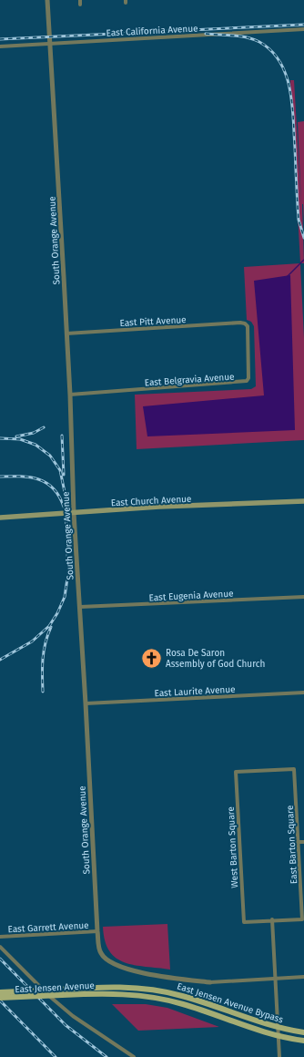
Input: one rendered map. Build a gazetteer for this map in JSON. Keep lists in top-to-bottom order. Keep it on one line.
{"streets":{"main road":["East Church Avenue","East Jensen Avenue","East Jensen Avenue Bypass"],"street":["East California Avenue","South Orange Avenue","East Pitt Avenue","East Belgravia Avenue","East Eugenia Avenue","East Laurite Avenue","East Barton Square","West Barton Square","East Garrett Avenue"]},"crossings":[["East California Avenue","South Orange Avenue"],["South Orange Avenue","East Pitt Avenue"],["South Orange Avenue","East Belgravia Avenue"],["South Orange Avenue","East Church Avenue"],["South Orange Avenue","East Eugenia Avenue"],["South Orange Avenue","East Laurite Avenue"],["South Orange Avenue","East Garrett Avenue"],["East Pitt Avenue","East Belgravia Avenue"],["East Barton Square","West Barton Square"],["East Jensen Avenue","East Jensen Avenue Bypass"]],"places":{"church":["Rosa De Saron Assembly of God Church"]}}
